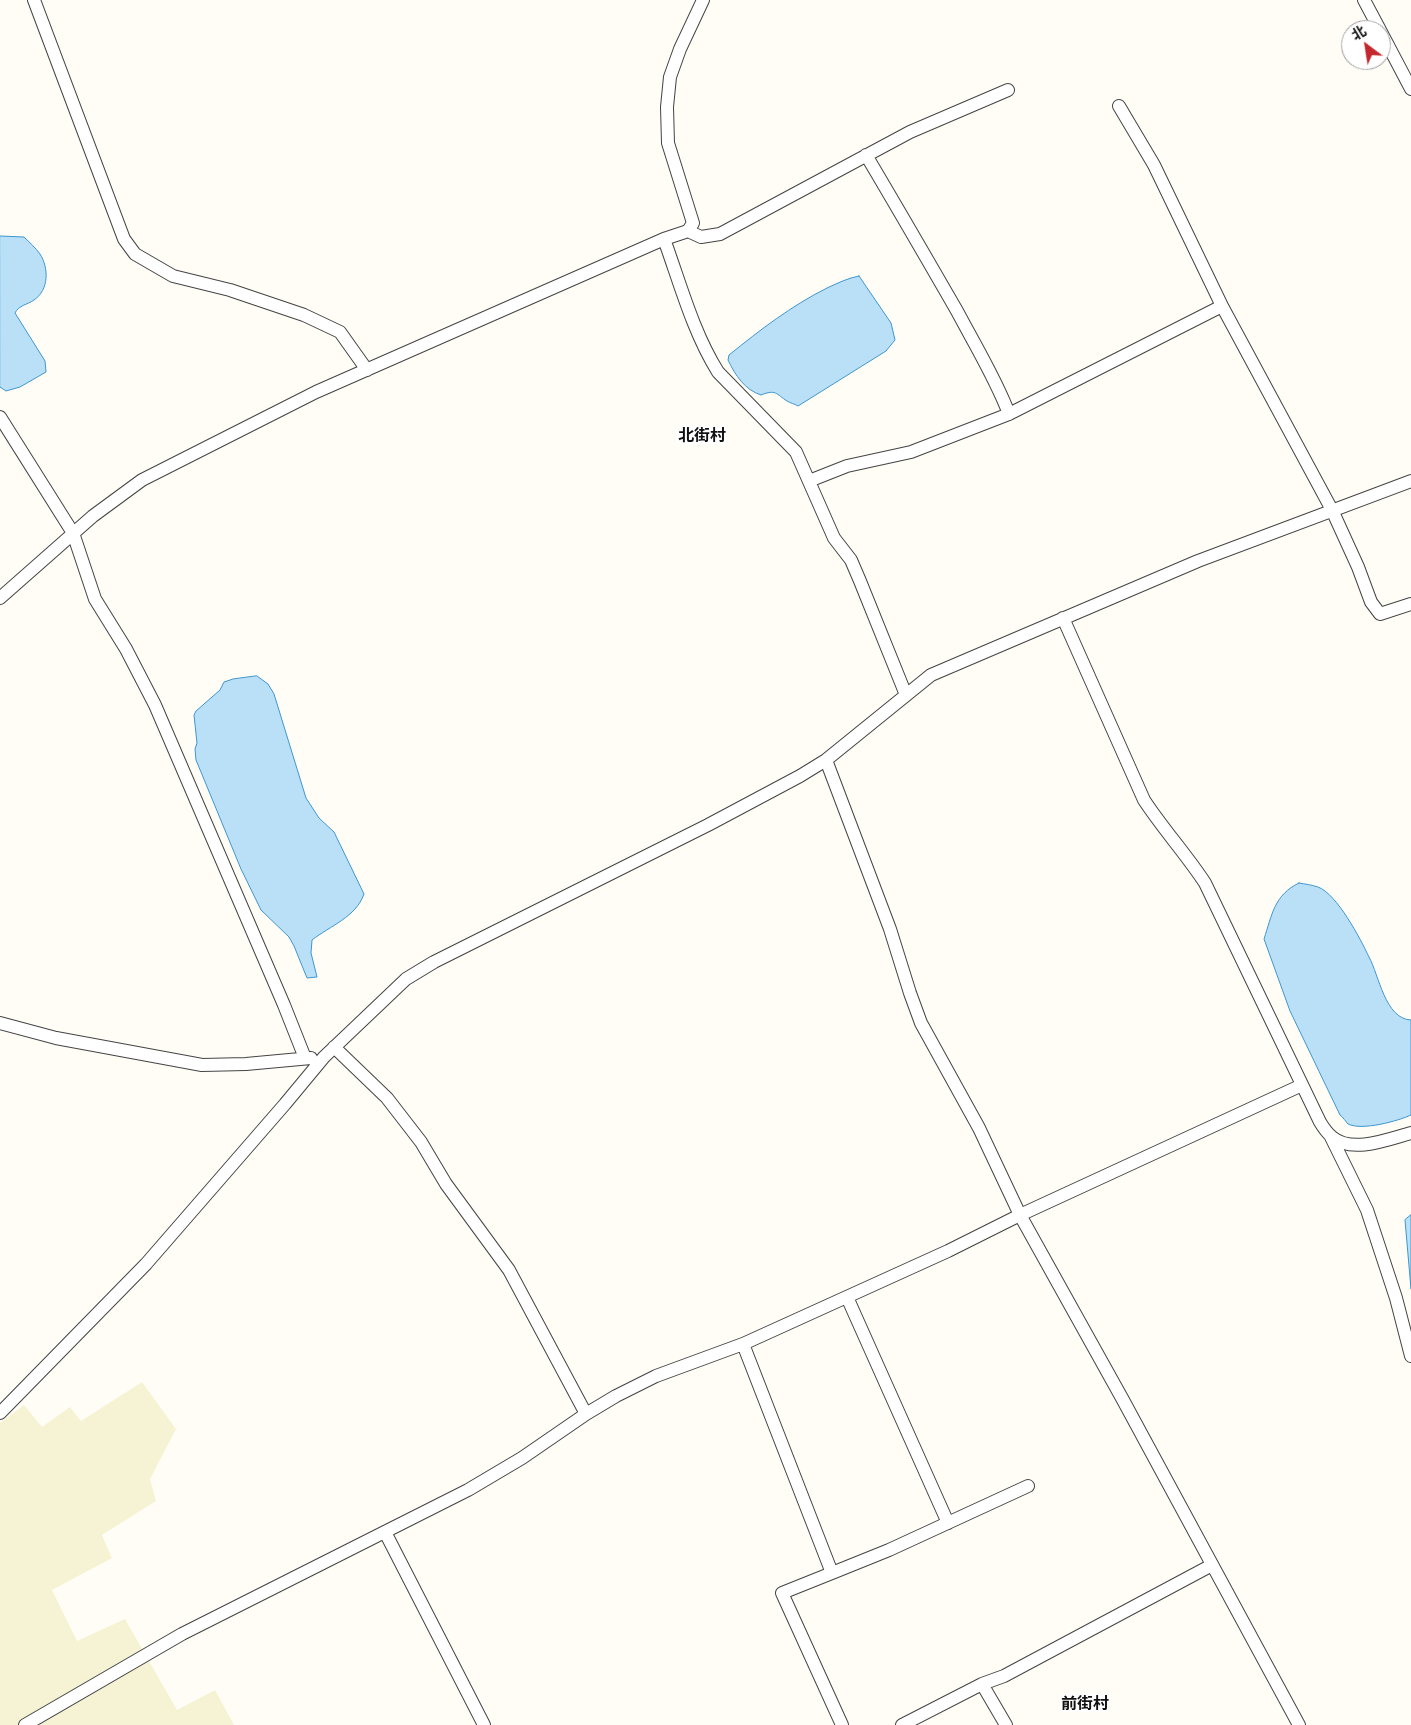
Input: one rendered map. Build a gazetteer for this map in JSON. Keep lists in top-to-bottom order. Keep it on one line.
{"districts":["北街村","前街村"],"north":"top left"}
